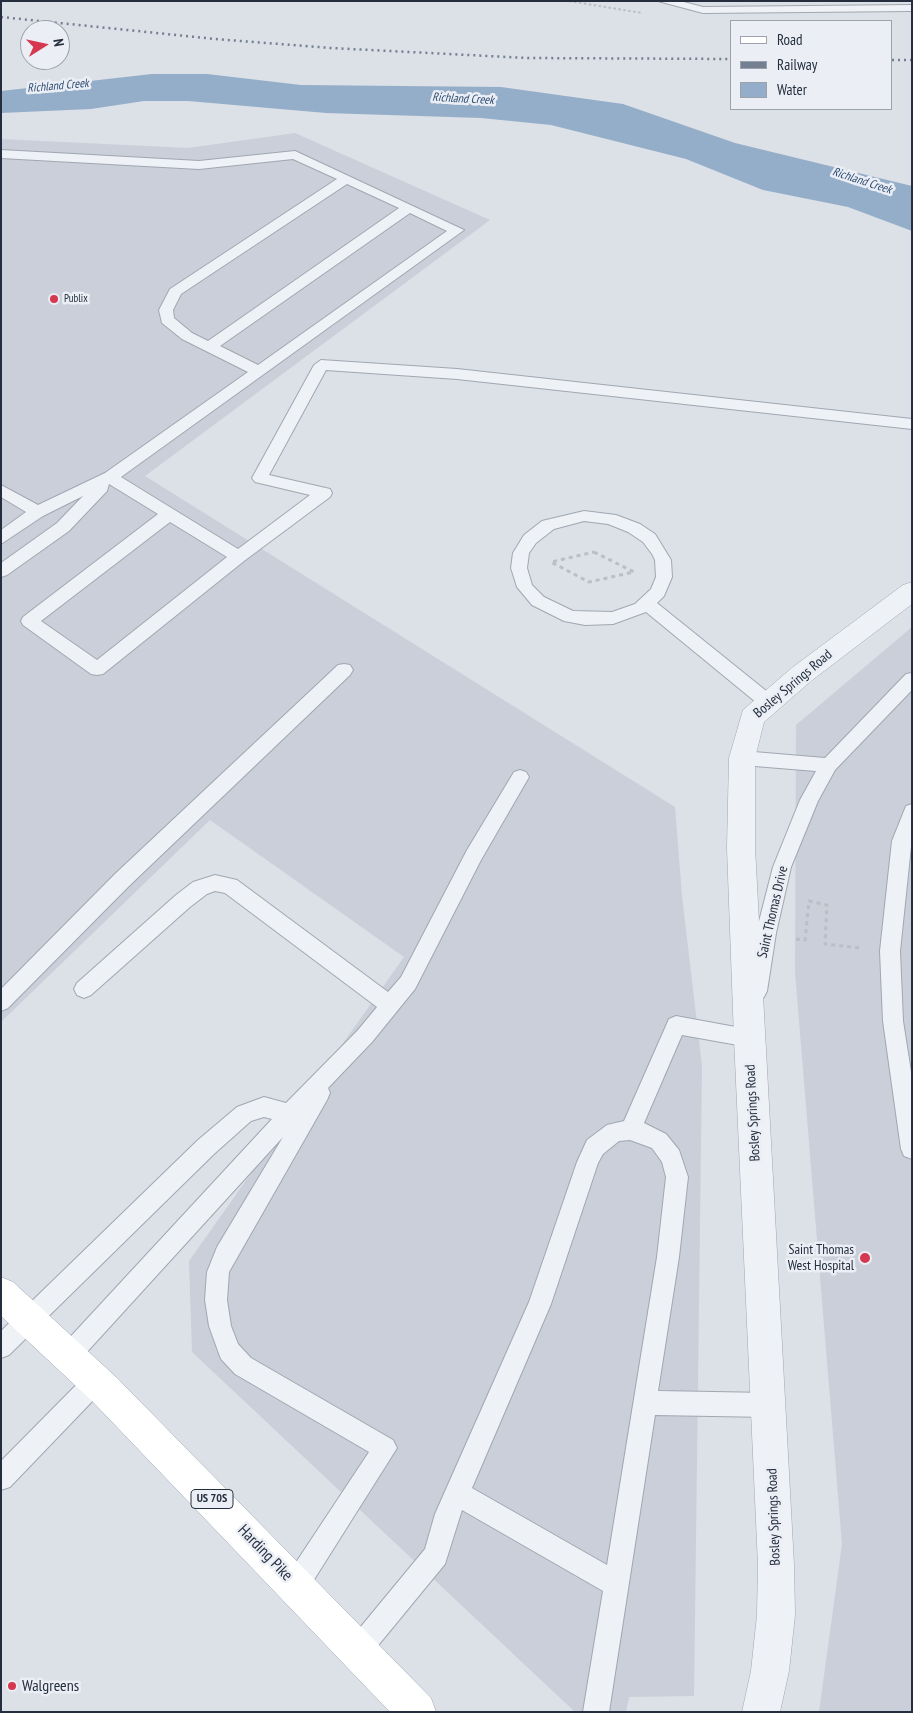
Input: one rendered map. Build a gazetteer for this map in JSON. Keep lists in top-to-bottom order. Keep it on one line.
{"streets":{"main road":["US 70S","Harding Pike"],"street":["Bosley Springs Road"],"lane":["Saint Thomas Drive"]},"crossings":[["Bosley Springs Road","Saint Thomas Drive"]],"water":["Richland Creek"],"places":["Publix","Saint Thomas West Hospital","Walgreens"],"legend":["Road","Railway","Water"],"north":"right"}
